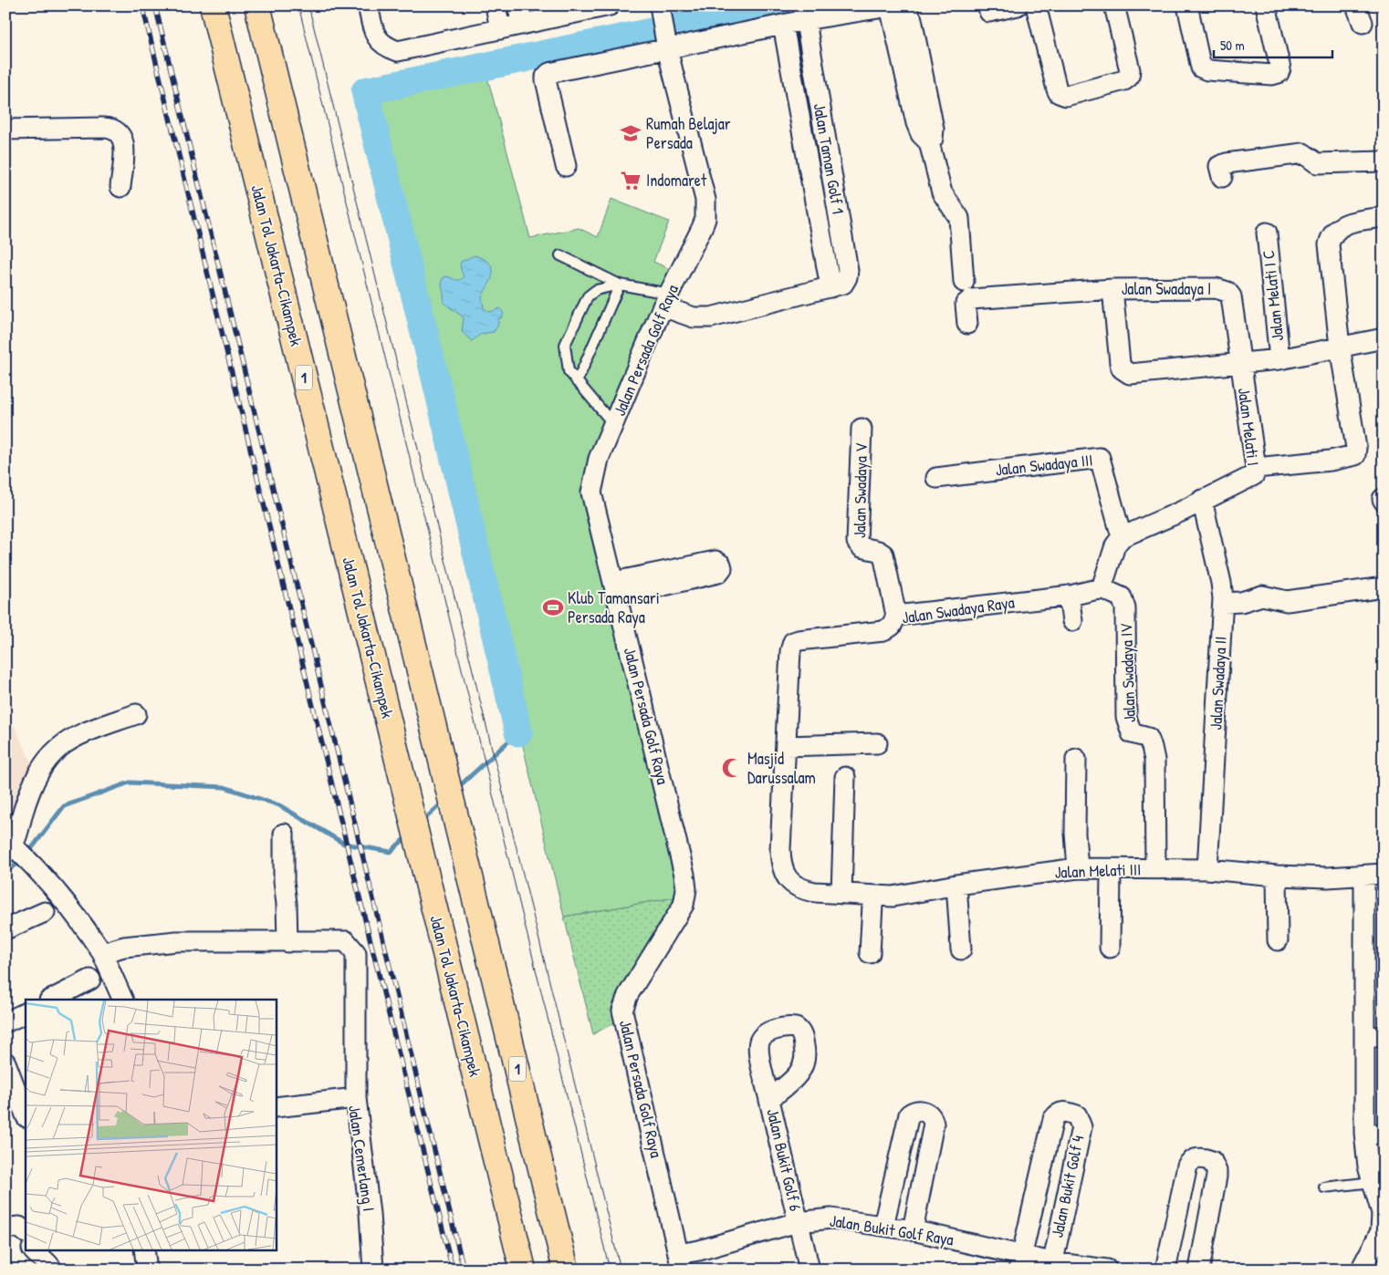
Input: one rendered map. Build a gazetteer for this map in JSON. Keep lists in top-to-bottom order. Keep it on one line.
{"streets":{"highway":["Jalan Tol Jakarta–Cikampek","1"],"street":["Jalan Taman Golf 1","Jalan Swadaya I","Jalan Melati I C","Jalan Persada Golf Raya","Jalan Melati I","Jalan Swadaya III","Jalan Swadaya V","Jalan Swadaya Raya","Jalan Swadaya IV","Jalan Swadaya II","Jalan Melati III","Jalan Cemerlang I","Jalan Bukit Golf 6","Jalan Bukit Golf 4","Jalan Bukit Golf Raya"]},"crossings":[["Jalan Taman Golf 1","Jalan Persada Golf Raya"],["Jalan Swadaya I","Jalan Melati I"],["Jalan Persada Golf Raya","Jalan Bukit Golf Raya"],["Jalan Melati I","Jalan Swadaya III"],["Jalan Melati I","Jalan Swadaya II"],["Jalan Swadaya V","Jalan Swadaya Raya"],["Jalan Swadaya Raya","Jalan Swadaya IV"],["Jalan Swadaya Raya","Jalan Melati III"],["Jalan Swadaya IV","Jalan Melati III"],["Jalan Swadaya II","Jalan Melati III"],["Jalan Bukit Golf 6","Jalan Bukit Golf Raya"],["Jalan Bukit Golf 4","Jalan Bukit Golf Raya"]],"places":{"school or university":["Rumah Belajar Persada"],"supermarket":["Indomaret"],"sports":["Klub Tamansari Persada Raya"],"mosque":["Masjid Darussalam"]},"scale_bar":"50 m"}
